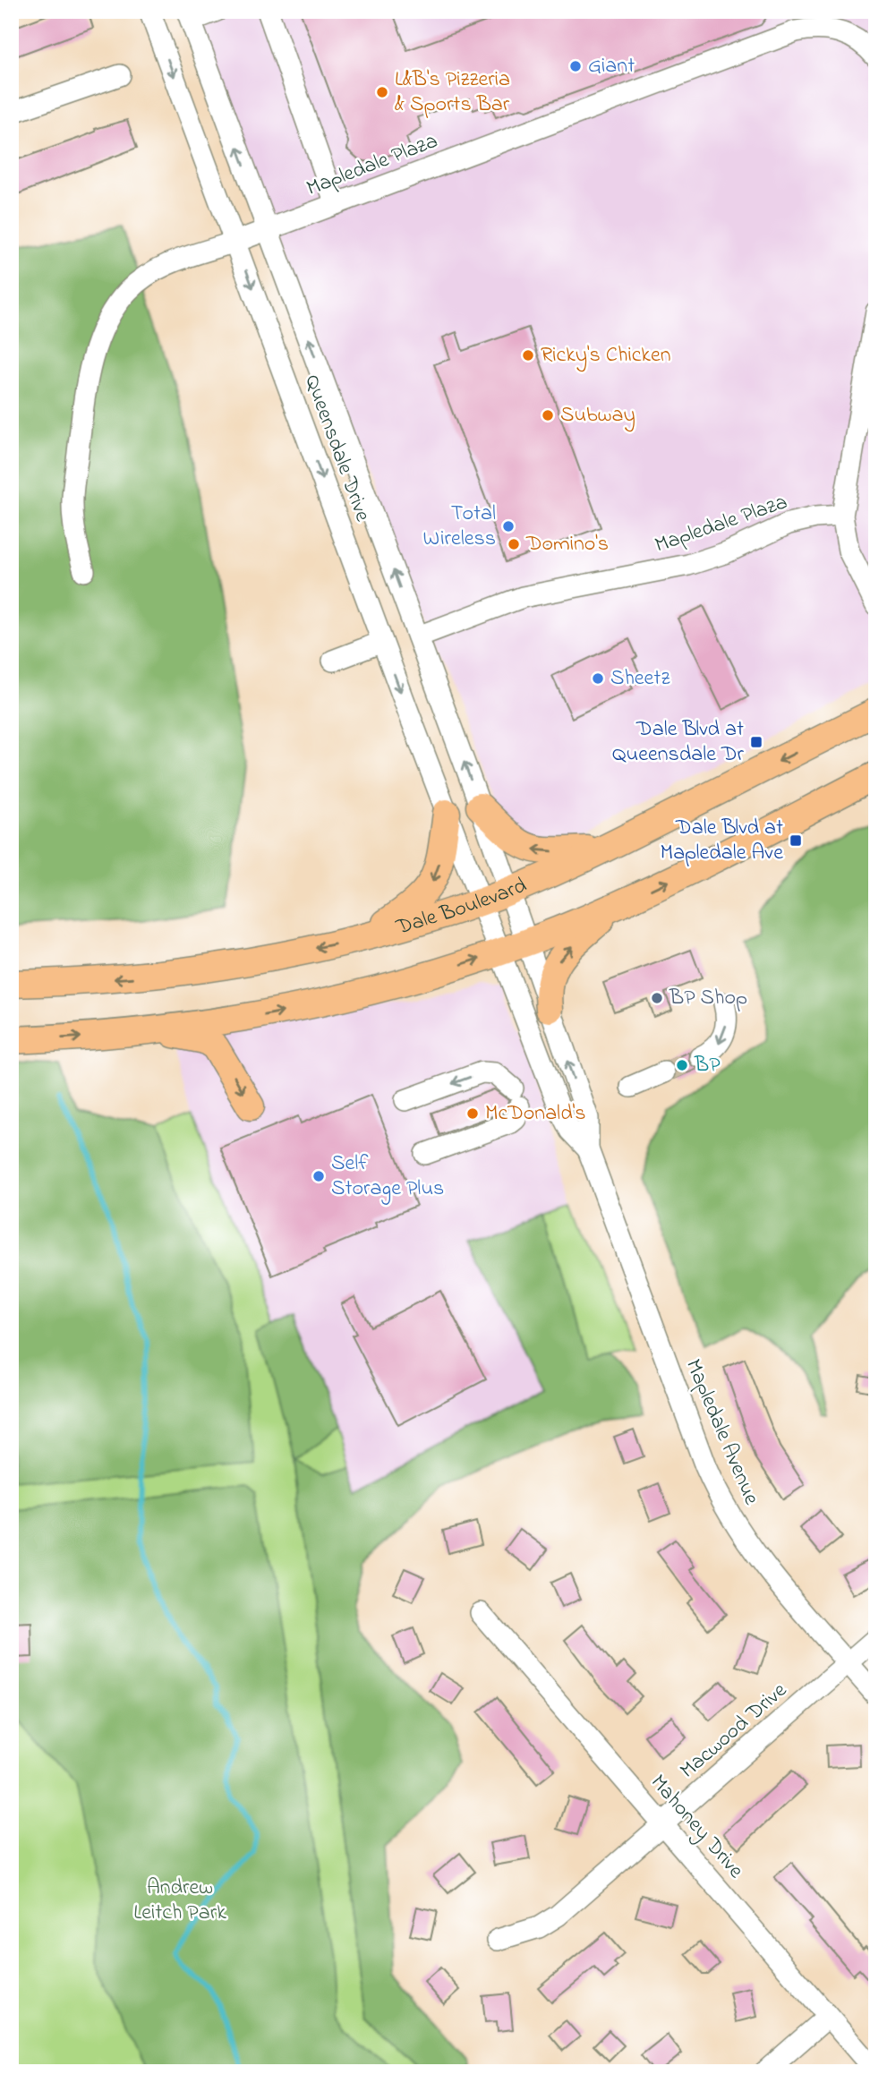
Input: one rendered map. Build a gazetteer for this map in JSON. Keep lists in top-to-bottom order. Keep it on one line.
{"streets":{"main road":["Dale Boulevard"],"street":["Mapledale Plaza","Queensdale Drive","Mapledale Avenue","Macwood Drive","Mahoney Drive"]},"crossings":[["Mapledale Plaza","Queensdale Drive"],["Queensdale Drive","Dale Boulevard"],["Queensdale Drive","Mapledale Avenue"],["Dale Boulevard","Mapledale Avenue"],["Mapledale Avenue","Macwood Drive"],["Macwood Drive","Mahoney Drive"]],"parks":["Andrew Leitch Park"],"places":{"other":["Giant","L&B's Pizzeria & Sports Bar","Ricky's Chicken","Subway","Total Wireless","Domino's","Sheetz","BP Shop","BP","McDonald's","Self Storage Plus"],"transit":["Dale Blvd at Queensdale Dr","Dale Blvd at Mapledale Ave"]}}
